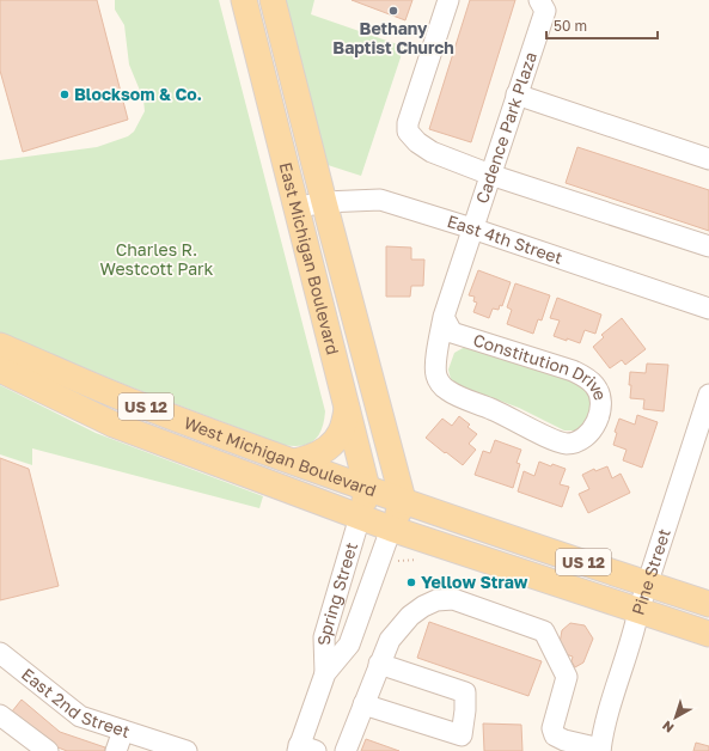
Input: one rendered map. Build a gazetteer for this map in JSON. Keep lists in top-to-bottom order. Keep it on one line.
{"streets":{"main road":["East Michigan Boulevard","US 12","West Michigan Boulevard"],"street":["Cadence Park Plaza","East 4th Street","Constitution Drive","Pine Street","Spring Street","East 2nd Street"]},"crossings":[["Cadence Park Plaza","East 4th Street"],["Cadence Park Plaza","Constitution Drive"],["East 4th Street","East Michigan Boulevard"],["East 4th Street","Constitution Drive"],["East Michigan Boulevard","US 12"],["East Michigan Boulevard","West Michigan Boulevard"],["East Michigan Boulevard","Spring Street"],["US 12","West Michigan Boulevard"],["US 12","Pine Street"],["US 12","Spring Street"],["West Michigan Boulevard","Spring Street"]],"parks":["Charles R. Westcott Park"],"places":["Bethany Baptist Church","Blocksom & Co.","Yellow Straw"],"scale_bar":"50 m","north":"bottom left"}
